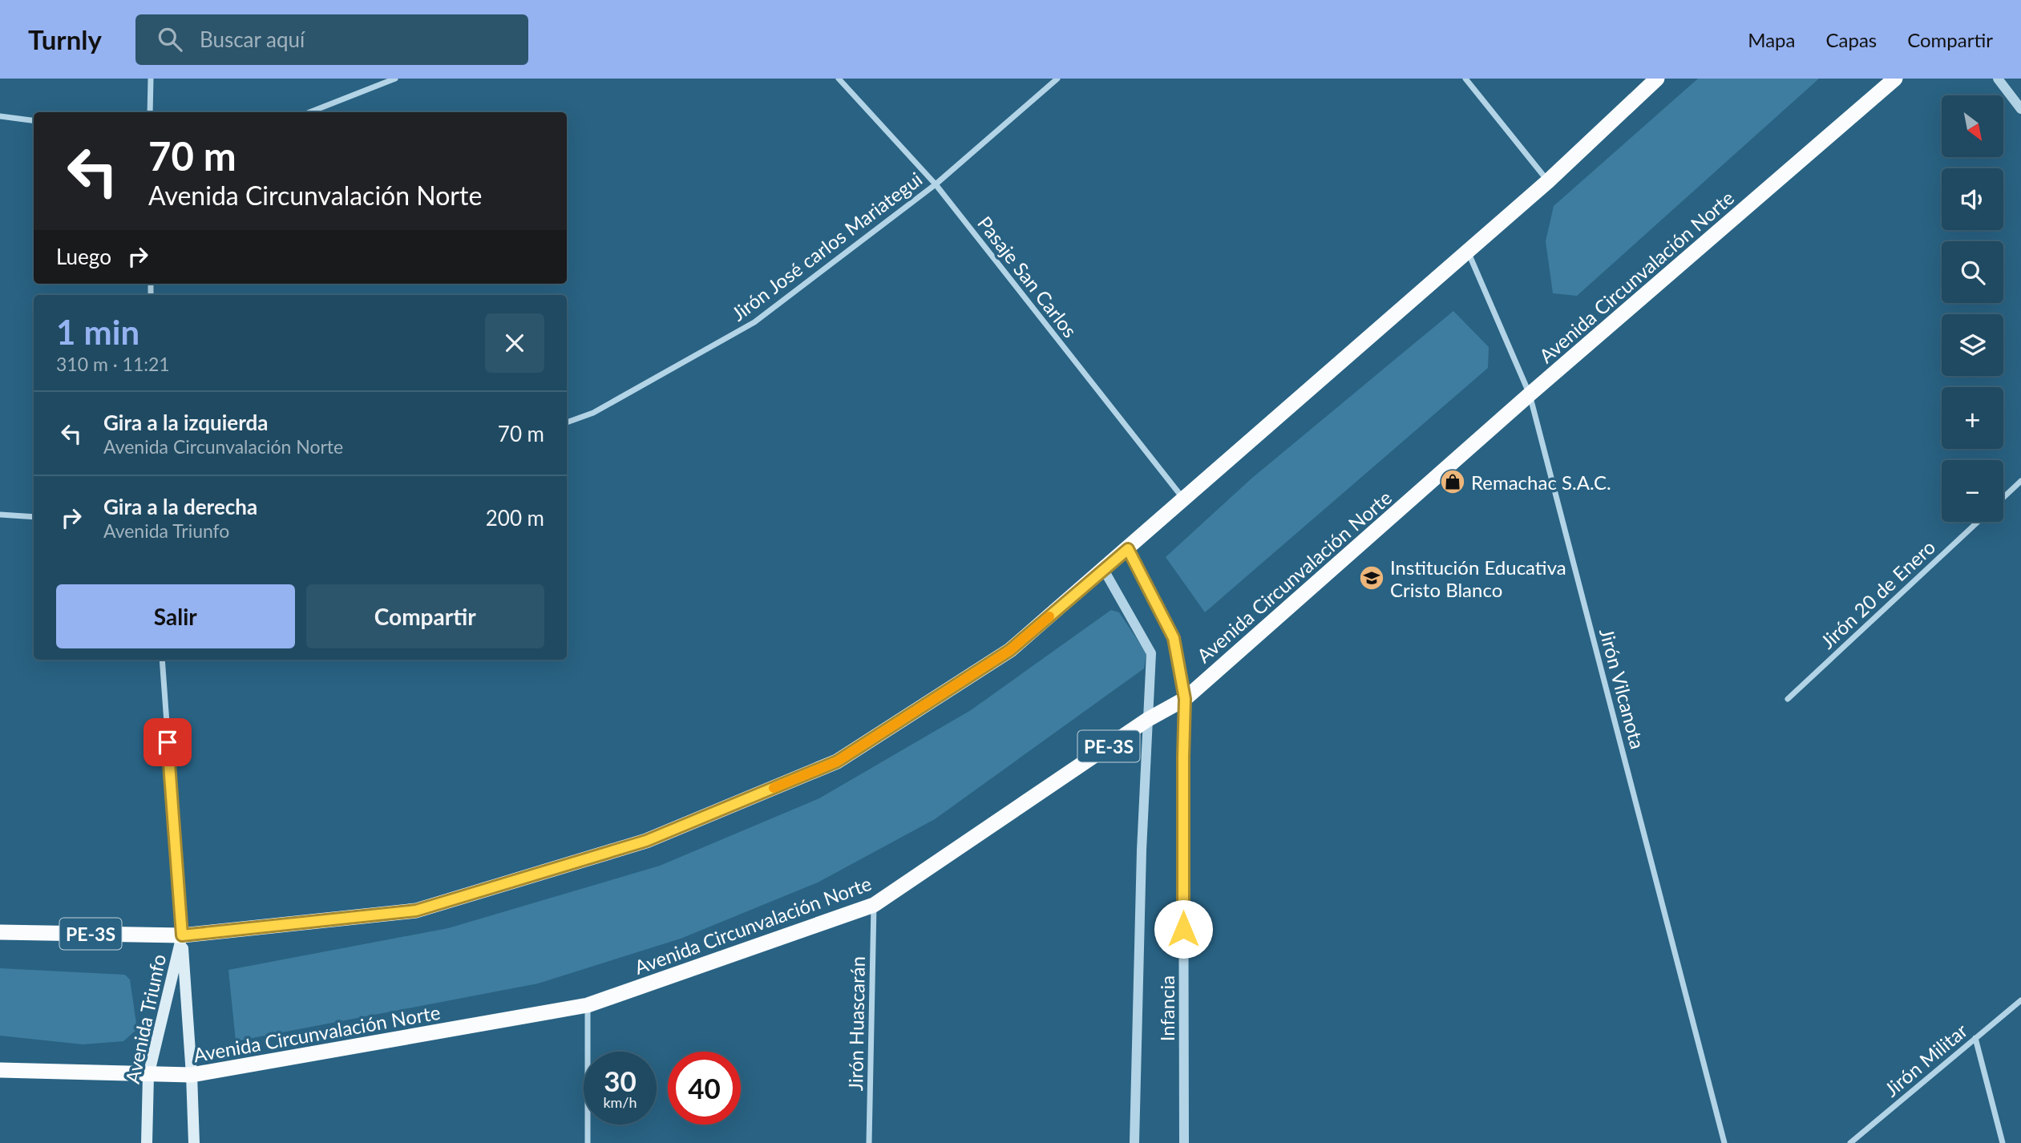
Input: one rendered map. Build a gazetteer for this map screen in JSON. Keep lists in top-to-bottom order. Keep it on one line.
{"streets":{"highway":["Avenida Circunvalación Norte","PE-3S"],"main road":["Avenida Triunfo"],"street":["Jirón José carlos Mariategui","Pasaje San Carlos","Jirón 20 de Enero","Jirón Vilcanota","Infancia","Jirón Huascarán","Jirón Militar"]},"crossings":[["Jirón José carlos Mariategui","Pasaje San Carlos"],["Pasaje San Carlos","PE-3S"],["Avenida Circunvalación Norte","Jirón Vilcanota"],["Avenida Circunvalación Norte","PE-3S"],["Avenida Circunvalación Norte","Infancia"],["Avenida Circunvalación Norte","Avenida Triunfo"],["Avenida Circunvalación Norte","Jirón Huascarán"],["Jirón Vilcanota","PE-3S"],["PE-3S","Infancia"],["PE-3S","Avenida Triunfo"]],"places":{"shop":["Remachac S.A.C."],"school or university":["Institución Educativa Cristo Blanco"]},"north":"bottom right","page":{"header":"Turnly","search":"Buscar aquí","nav":["Mapa","Capas","Compartir"],"map_buttons":["+","−"],"turn":["70 m","Avenida Circunvalación Norte"],"then":"Luego","heading":["1 min","310 m · 11:21"],"list":[{"name":"Gira a la izquierda","note":"Avenida Circunvalación Norte","value":"70 m"},{"name":"Gira a la derecha","note":"Avenida Triunfo","value":"200 m"}],"buttons":["Salir","Compartir"],"speed":"30 km/h","limit":"40"}}
